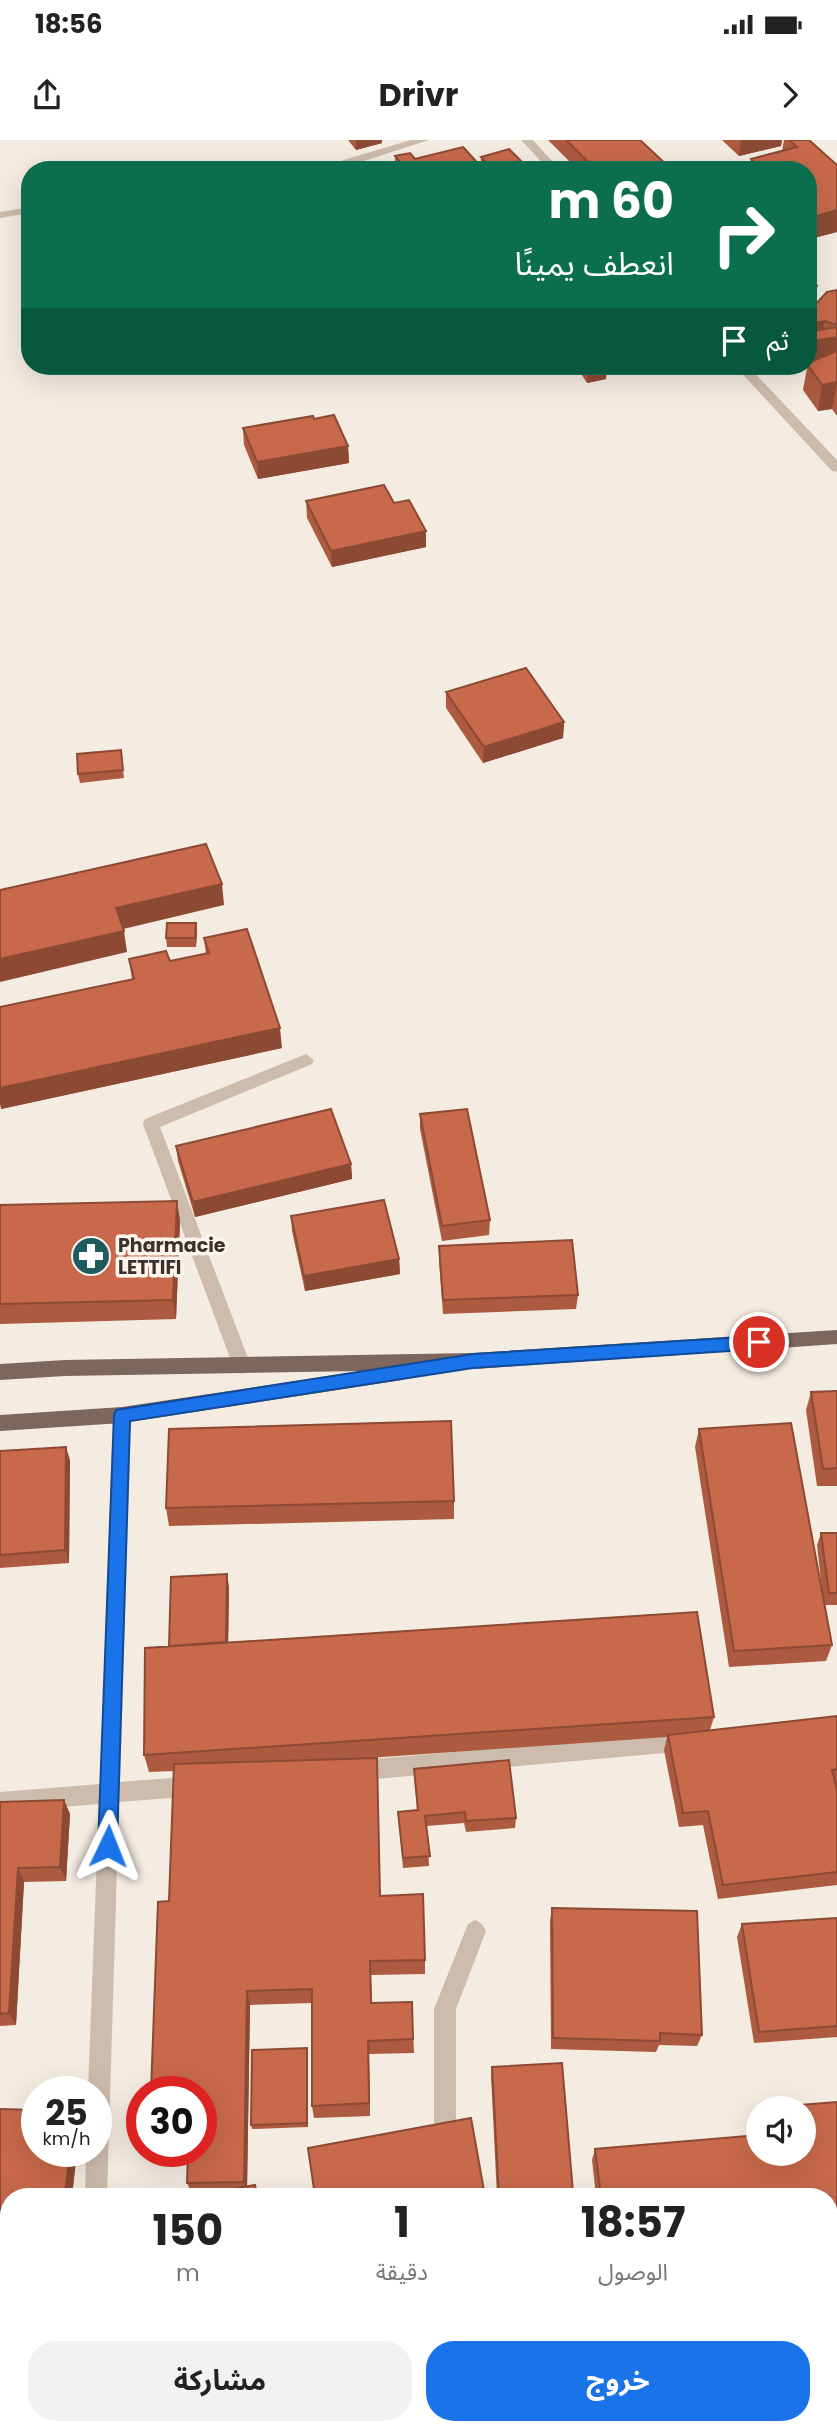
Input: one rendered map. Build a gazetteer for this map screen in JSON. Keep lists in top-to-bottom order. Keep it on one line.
{"places":{"pharmacy":["Pharmacie LETTIFI"]},"page":{"status":"18:56","header":"Drivr","turn":["60 m","انعطف يمينًا"],"then":"ثم","speed":"25 km/h","limit":"30","eta":["18:57","الوصول","1","دقيقة","150","m"],"buttons":["خروج","مشاركة"]}}
